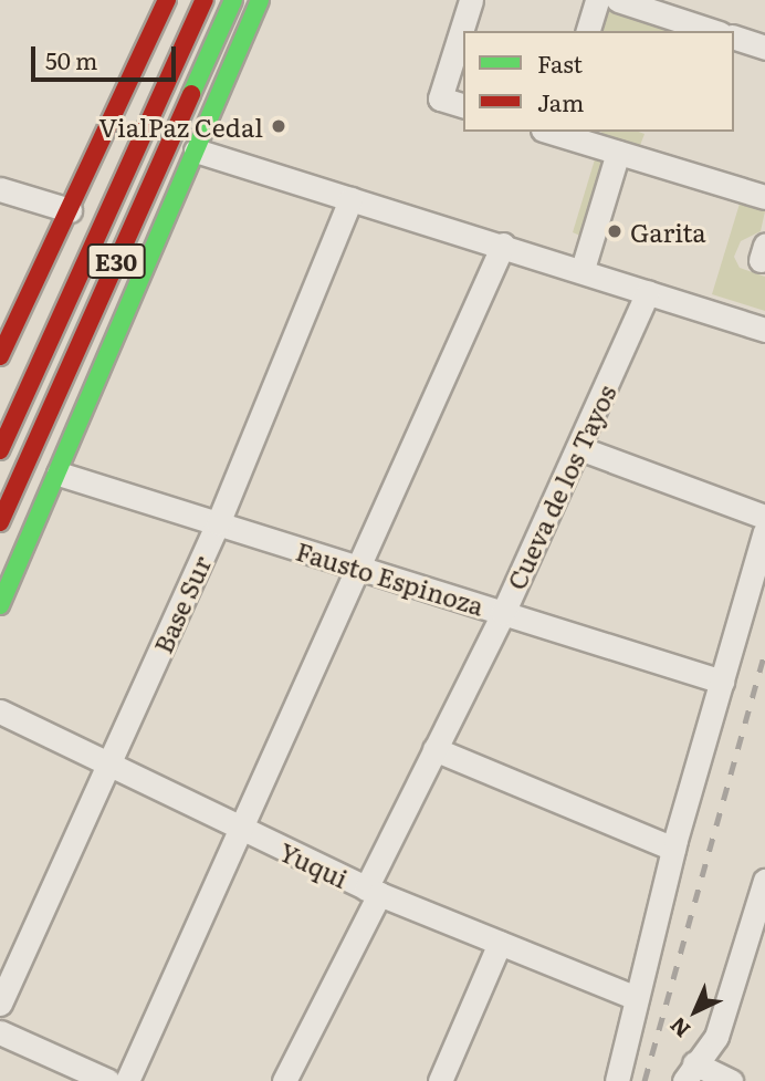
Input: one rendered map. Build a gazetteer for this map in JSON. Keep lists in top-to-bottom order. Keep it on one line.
{"streets":{"main road":["E30"],"street":["Cueva de los Tayos","Fausto Espinoza","Base Sur","Yuqui"]},"crossings":[["Cueva de los Tayos","Fausto Espinoza"],["Cueva de los Tayos","Yuqui"],["Fausto Espinoza","Base Sur"],["Base Sur","Yuqui"]],"places":["VialPaz Cedal","Garita"],"legend":["Fast","Jam"],"scale_bar":"50 m","north":"bottom left"}
